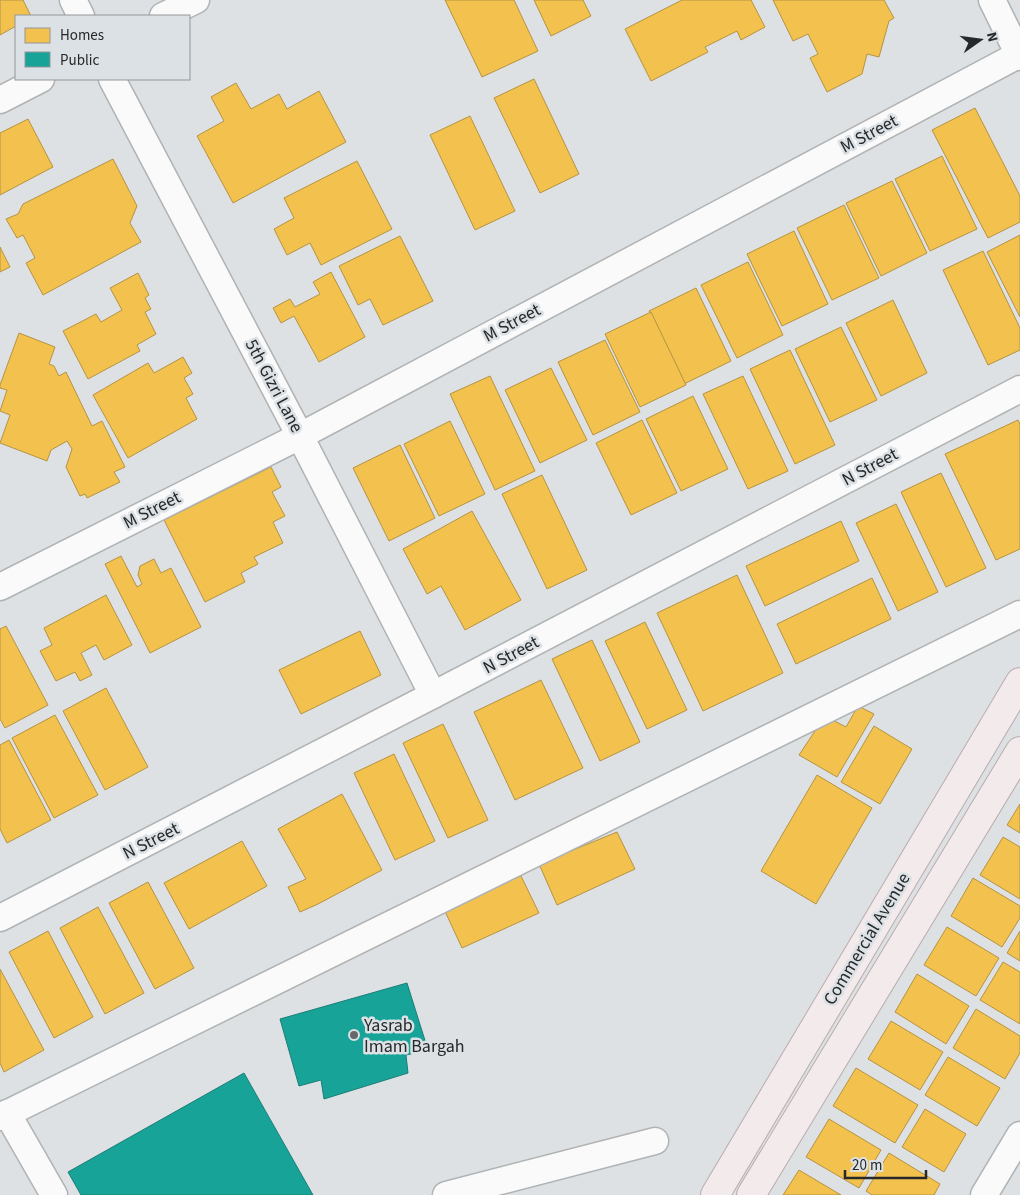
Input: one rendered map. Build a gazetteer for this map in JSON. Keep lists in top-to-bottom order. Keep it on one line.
{"streets":{"main road":["Commercial Avenue"],"street":["M Street","5th Gizri Lane","N Street"]},"crossings":[["M Street","5th Gizri Lane"],["5th Gizri Lane","N Street"]],"places":["Yasrab Imam Bargah"],"legend":["Homes","Public"],"scale_bar":"20 m","north":"right"}
